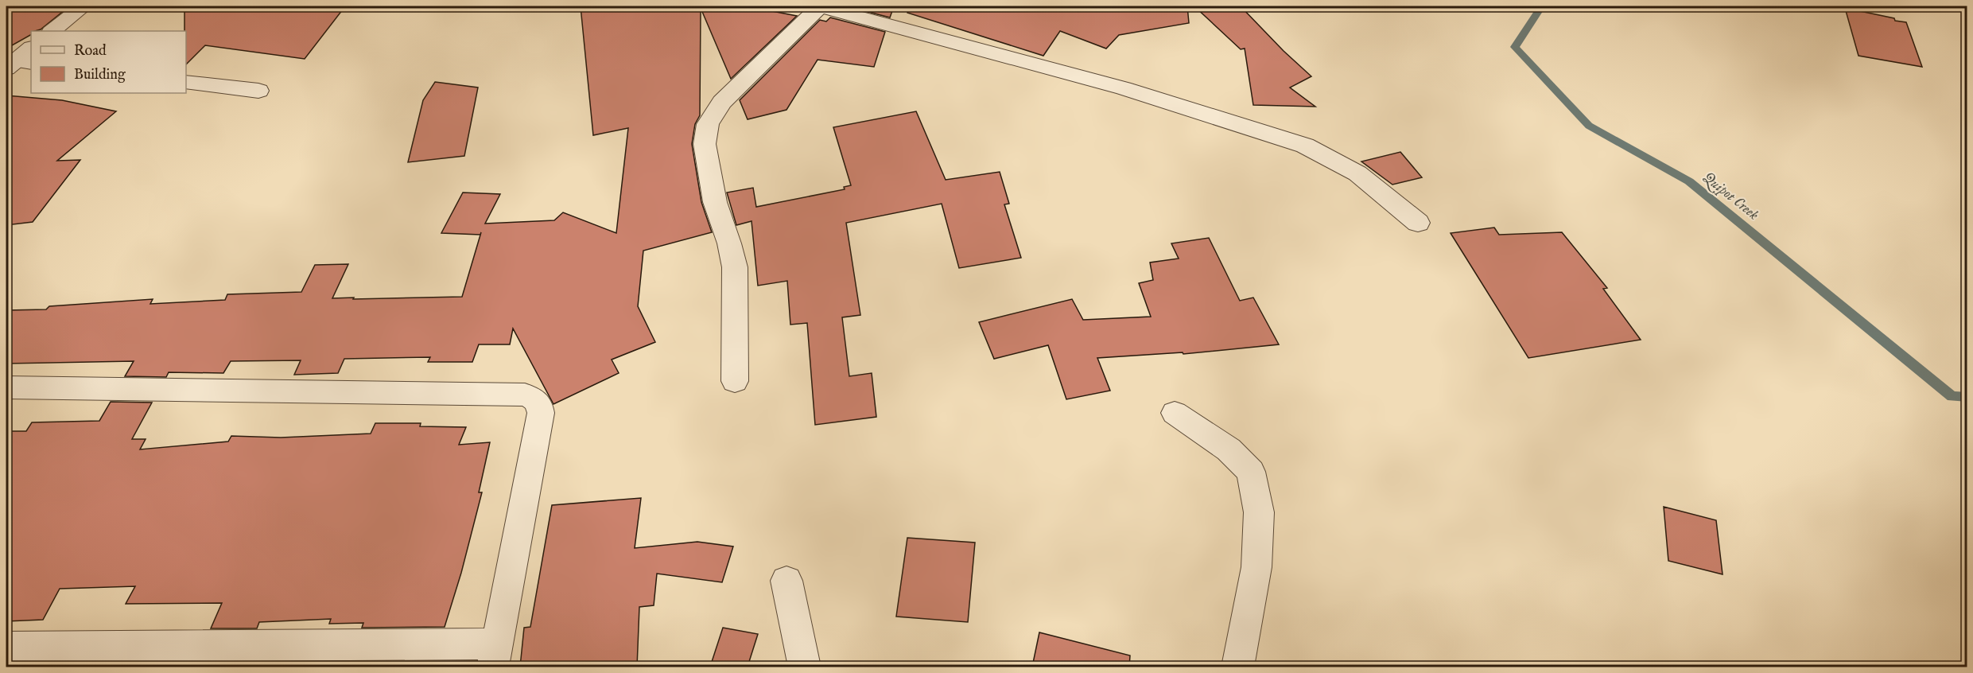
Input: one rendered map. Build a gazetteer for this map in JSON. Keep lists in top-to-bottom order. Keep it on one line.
{"water":["Quipot Creek"],"legend":["Road","Building"]}
